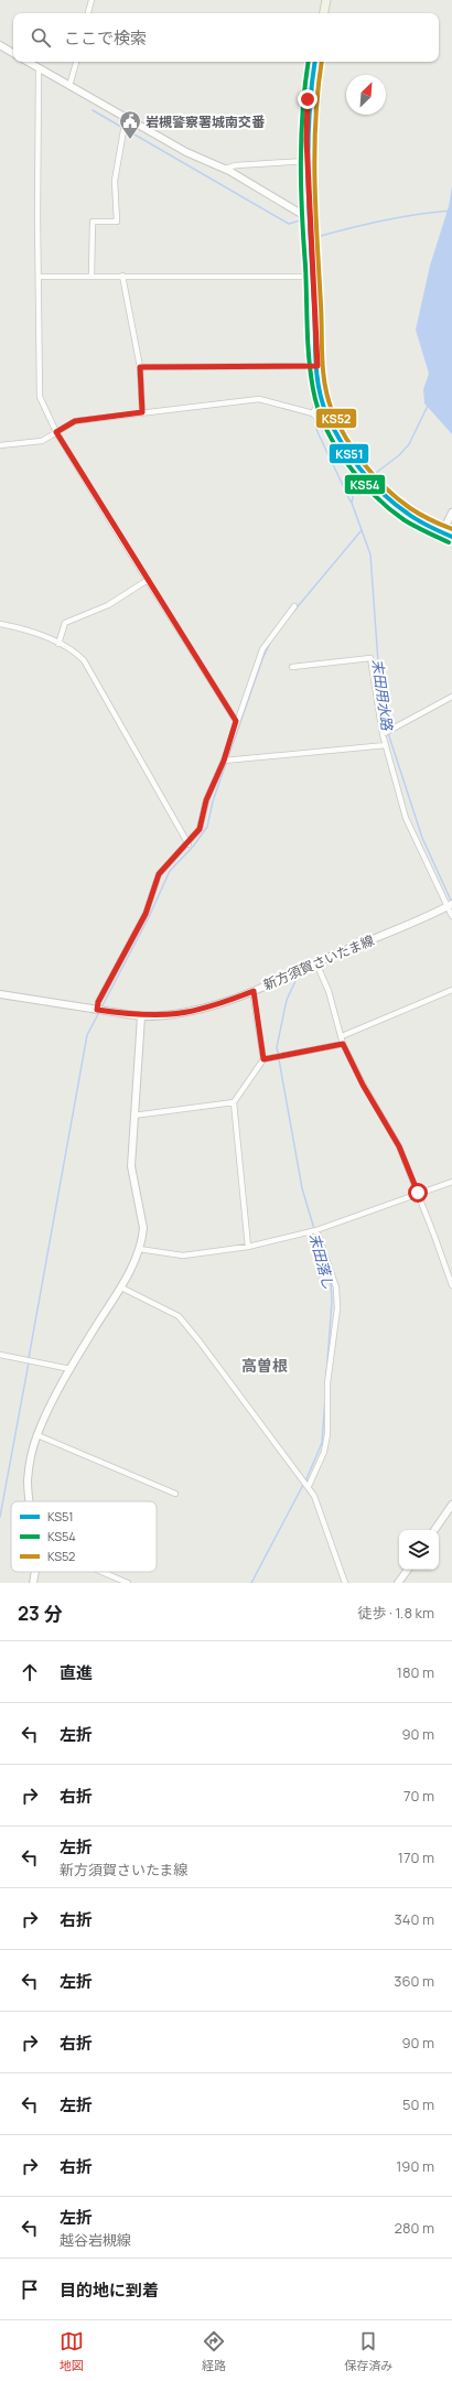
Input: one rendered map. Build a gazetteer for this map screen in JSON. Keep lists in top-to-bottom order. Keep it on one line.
{"streets":{"street":["新方須賀さいたま線"]},"districts":["高曽根"],"water":["末田用水路","末田落し"],"places":{"public building":["岩槻警察署城南交番"]},"lines":["transit line KS51","transit line KS54","transit line KS52"],"legend":["KS51","KS54","KS52"],"north":"top right","page":{"search":"ここで検索","heading":["23 分","徒歩 · 1.8 km"],"list":[["直進","180 m"],["左折","90 m"],["右折","70 m"],["左折","新方須賀さいたま線","170 m"],["右折","340 m"],["左折","360 m"],["右折","90 m"],["左折","50 m"],["右折","190 m"],["左折","越谷岩槻線","280 m"],"目的地に到着"],"nav":["地図","経路","保存済み"]}}
